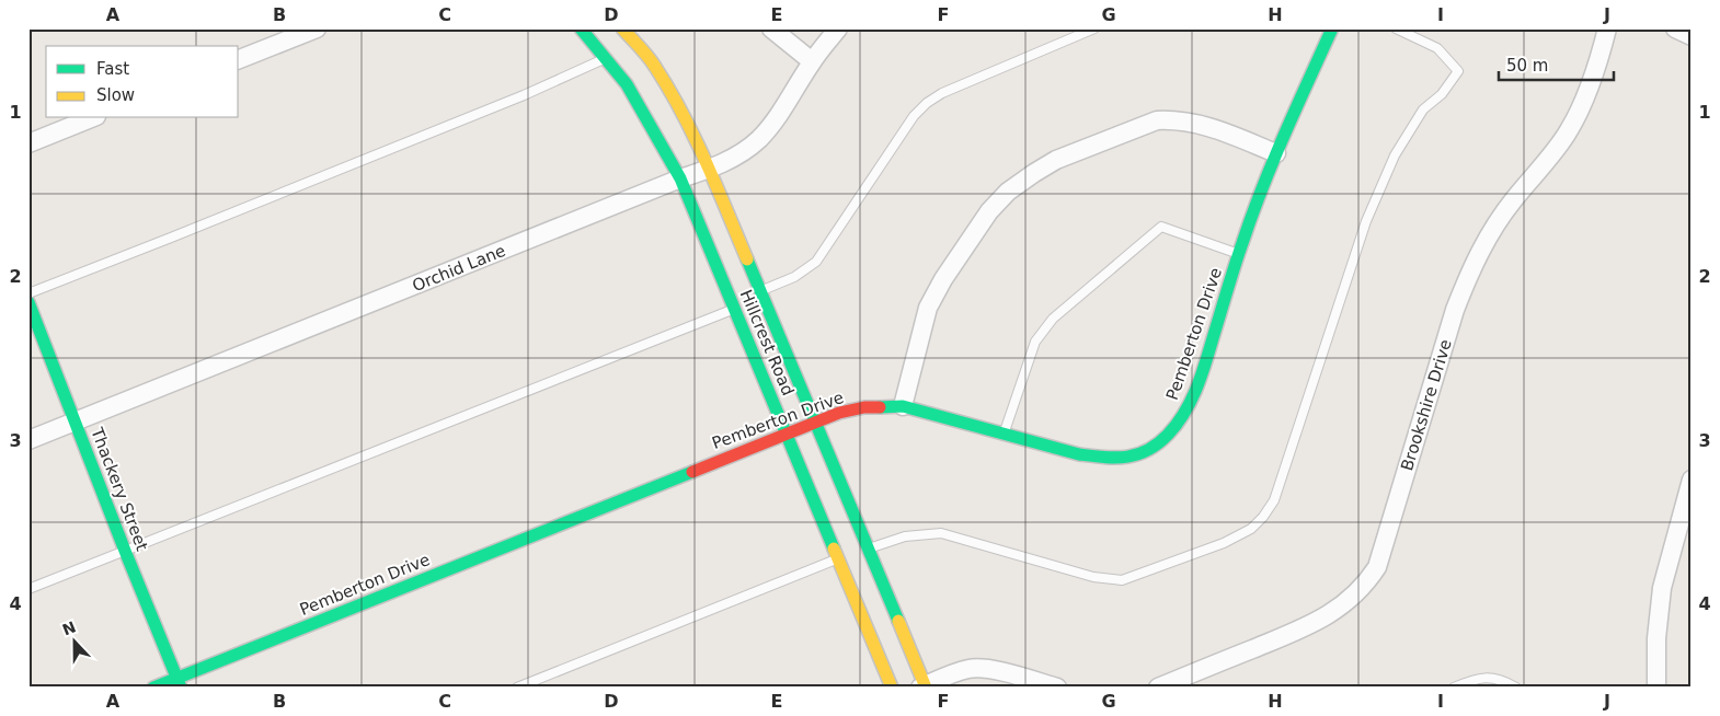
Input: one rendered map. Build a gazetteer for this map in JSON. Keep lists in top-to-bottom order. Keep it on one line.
{"streets":{"street":["Orchid Lane","Pemberton Drive","Hillcrest Road","Brookshire Drive","Thackery Street"]},"crossings":[["Orchid Lane","Hillcrest Road"],["Orchid Lane","Thackery Street"],["Pemberton Drive","Hillcrest Road"],["Pemberton Drive","Thackery Street"]],"legend":["Fast","Slow"],"scale_bar":"50 m","north":"top","grid":{"columns":["A","B","C","D","E","F","G","H","I","J"],"rows":["1","2","3","4"]}}
